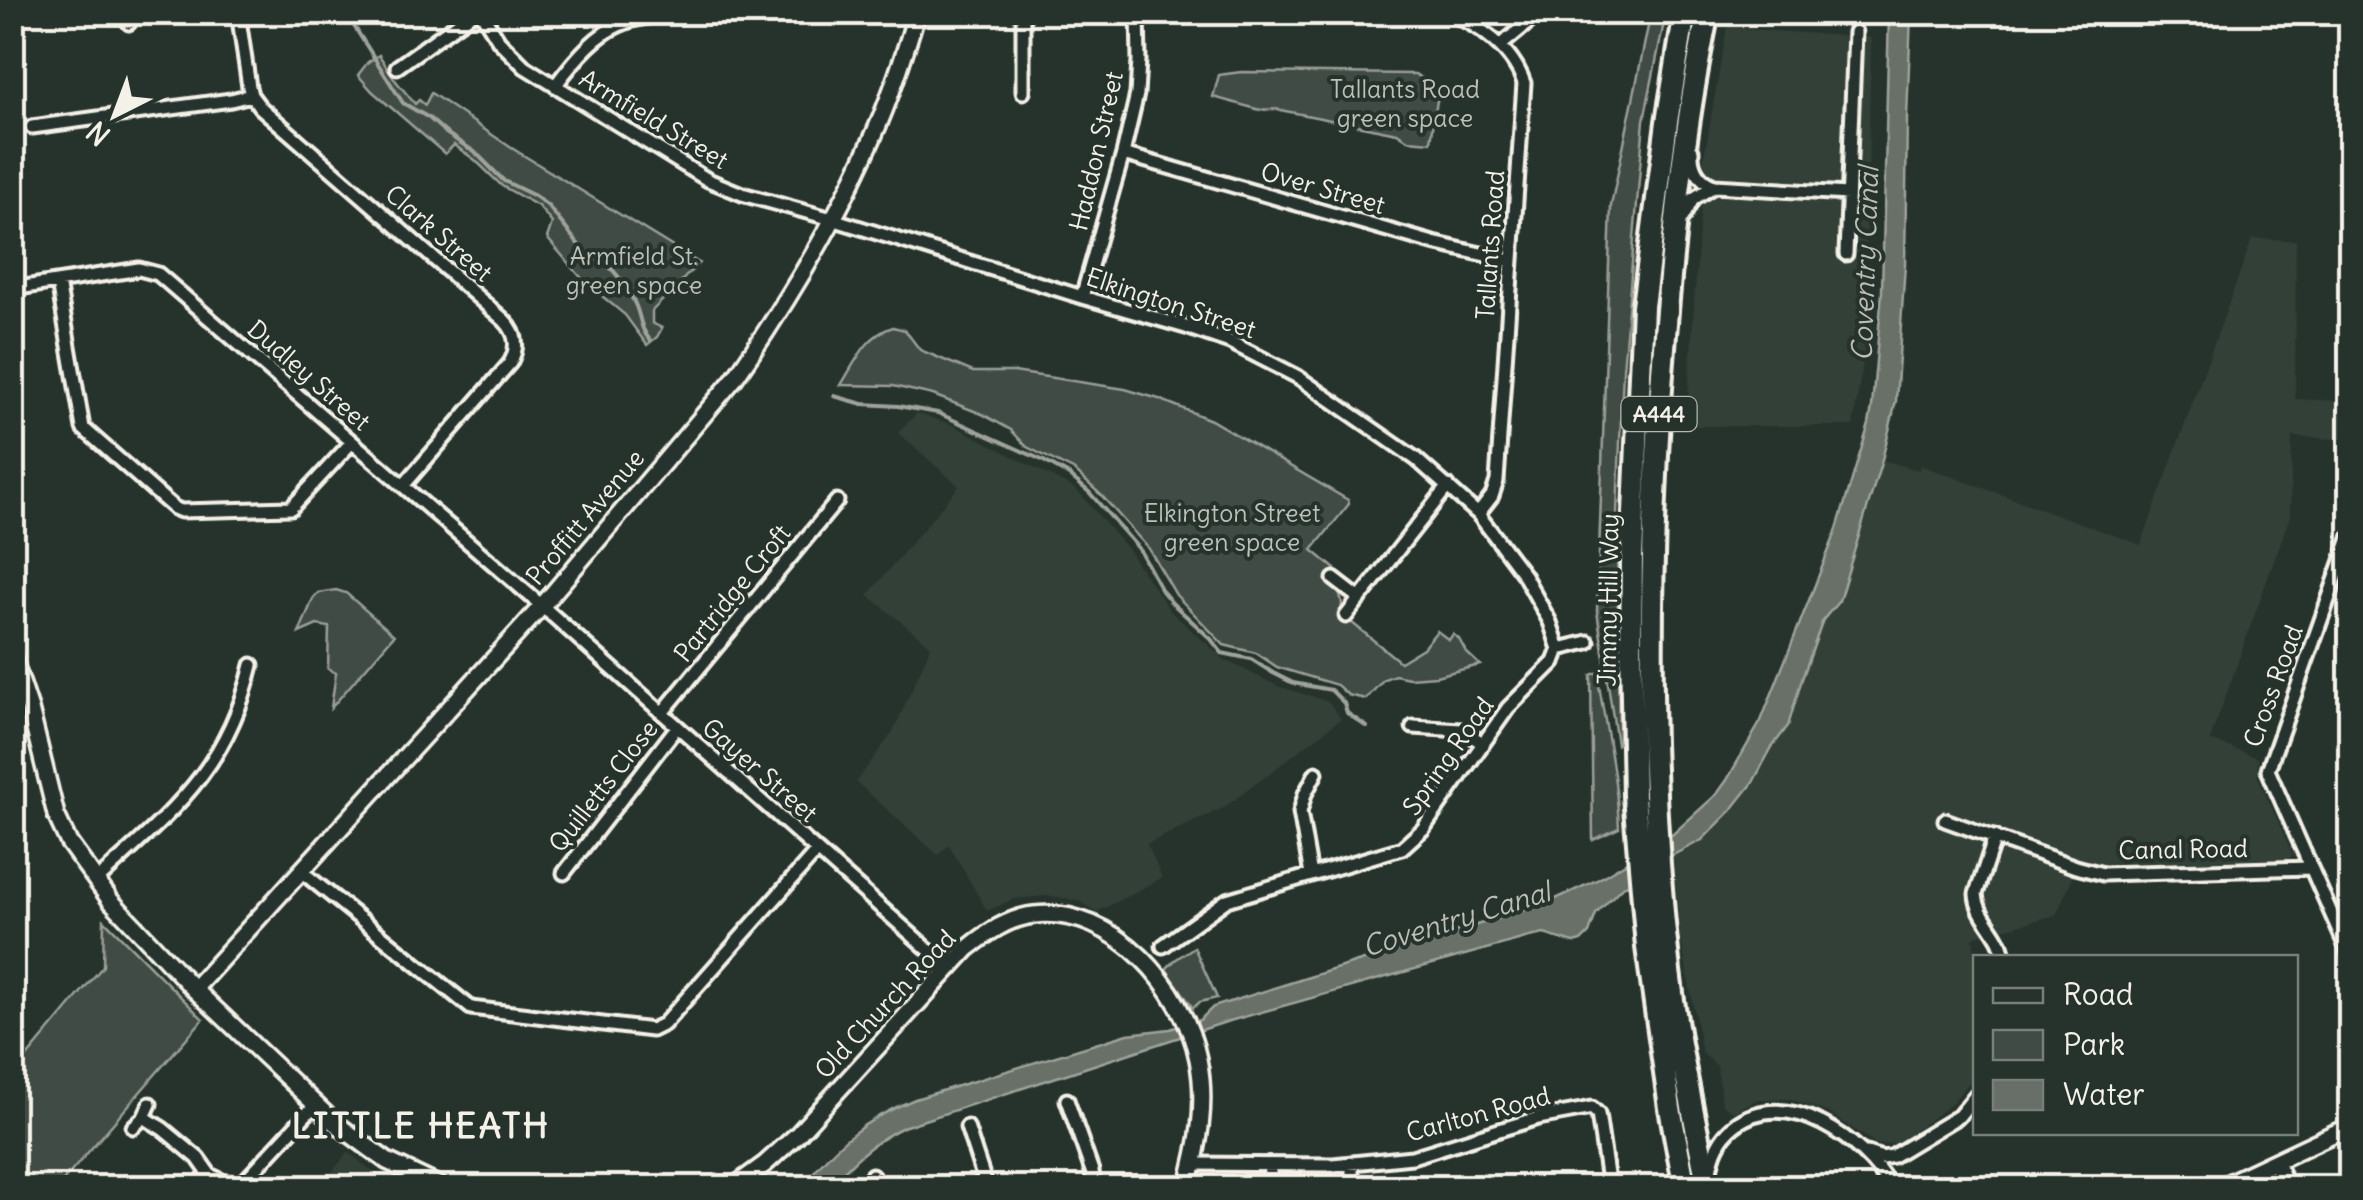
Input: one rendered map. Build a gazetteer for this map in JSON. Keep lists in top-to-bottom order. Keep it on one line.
{"streets":{"highway":["A444","Jimmy Hill Way"],"main road":["Proffitt Avenue","Old Church Road"],"street":["Armfield Street","Haddon Street","Over Street","Clark Street","Tallants Road","Elkington Street","Dudley Street","Partridge Croft","Cross Road","Spring Road","Gayer Street","Quilletts Close","Canal Road","Carlton Road"]},"crossings":[["Armfield Street","Elkington Street"],["Armfield Street","Proffitt Avenue"],["Haddon Street","Over Street"],["Haddon Street","Elkington Street"],["Over Street","Tallants Road"],["Clark Street","Dudley Street"],["Tallants Road","Elkington Street"],["Elkington Street","Proffitt Avenue"],["Elkington Street","Spring Road"],["Dudley Street","Proffitt Avenue"],["Dudley Street","Gayer Street"],["Proffitt Avenue","Gayer Street"],["Partridge Croft","Gayer Street"],["Cross Road","Canal Road"],["Gayer Street","Quilletts Close"],["Gayer Street","Old Church Road"],["Old Church Road","Carlton Road"]],"districts":["LITTLE HEATH"],"water":["Coventry Canal"],"parks":["Tallants Road green space","Armfield St. green space","Elkington Street green space"],"legend":["Road","Park","Water"],"north":"bottom left"}
